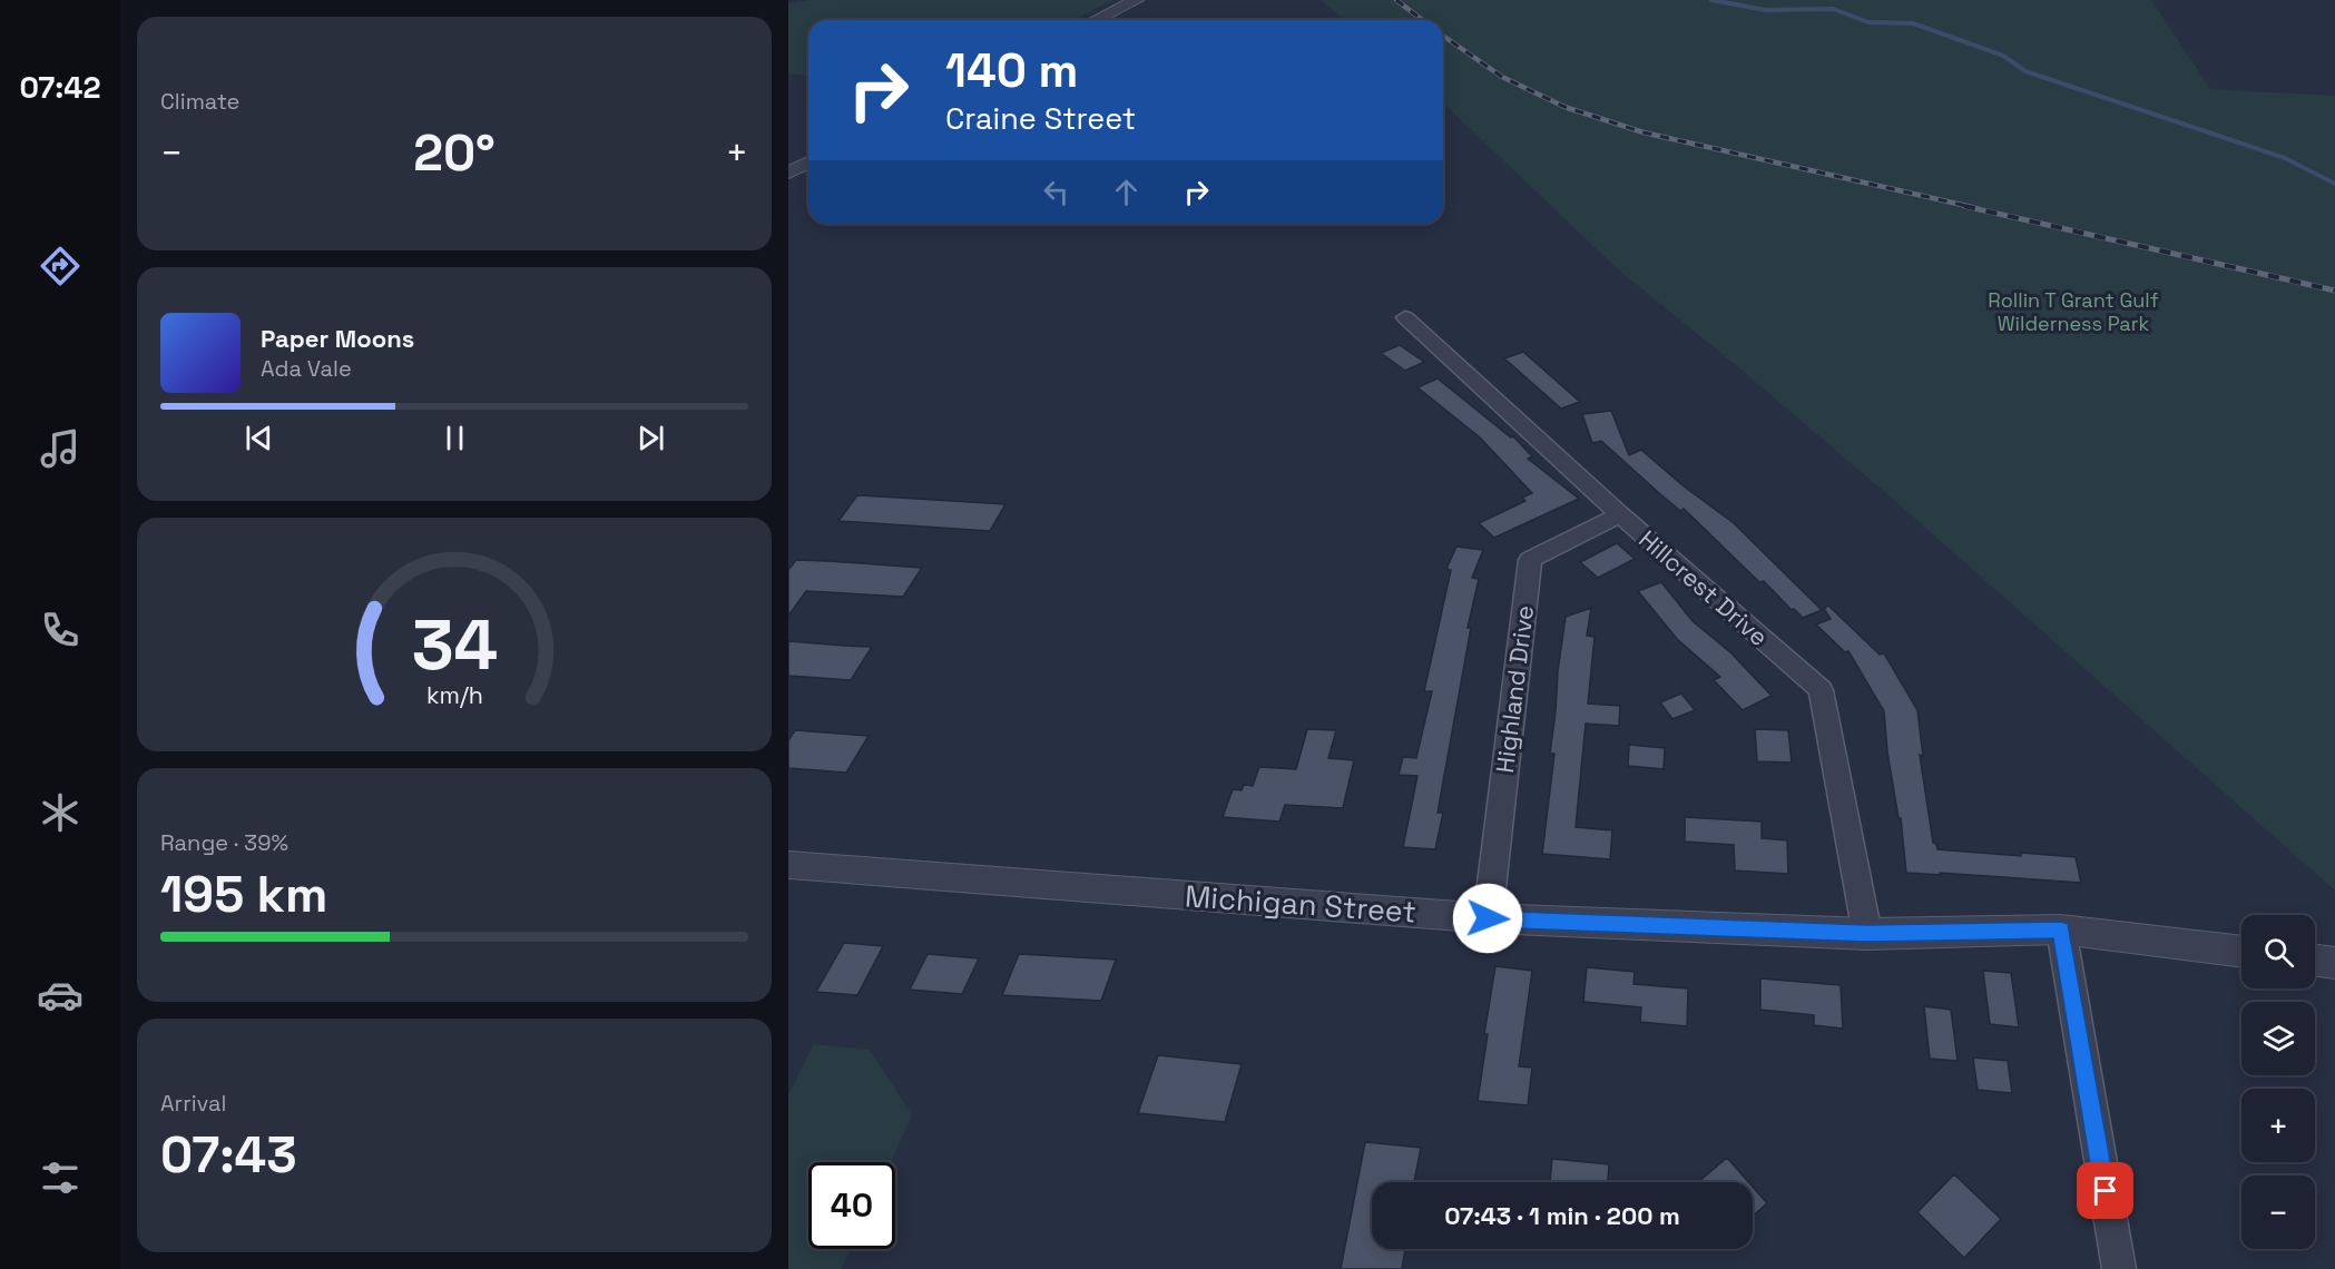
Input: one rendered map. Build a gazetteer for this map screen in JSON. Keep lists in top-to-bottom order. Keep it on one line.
{"streets":{"street":["Hillcrest Drive","Highland Drive","Michigan Street"]},"crossings":[["Hillcrest Drive","Highland Drive"],["Hillcrest Drive","Michigan Street"],["Highland Drive","Michigan Street"]],"parks":["Rollin T Grant Gulf Wilderness Park"],"page":{"tabs":"07:42","tile":["Climate",["Range · 39%","195 km"],["Arrival","07:43"]],"turn":["140 m","Craine Street"],"heat":["−","20°","+"],"song":["Paper Moons","Ada Vale"],"map_buttons":["+","−"],"limit":"40","trip":"07:43 · 1 min · 200 m","gauge":["34","km/h"]}}
